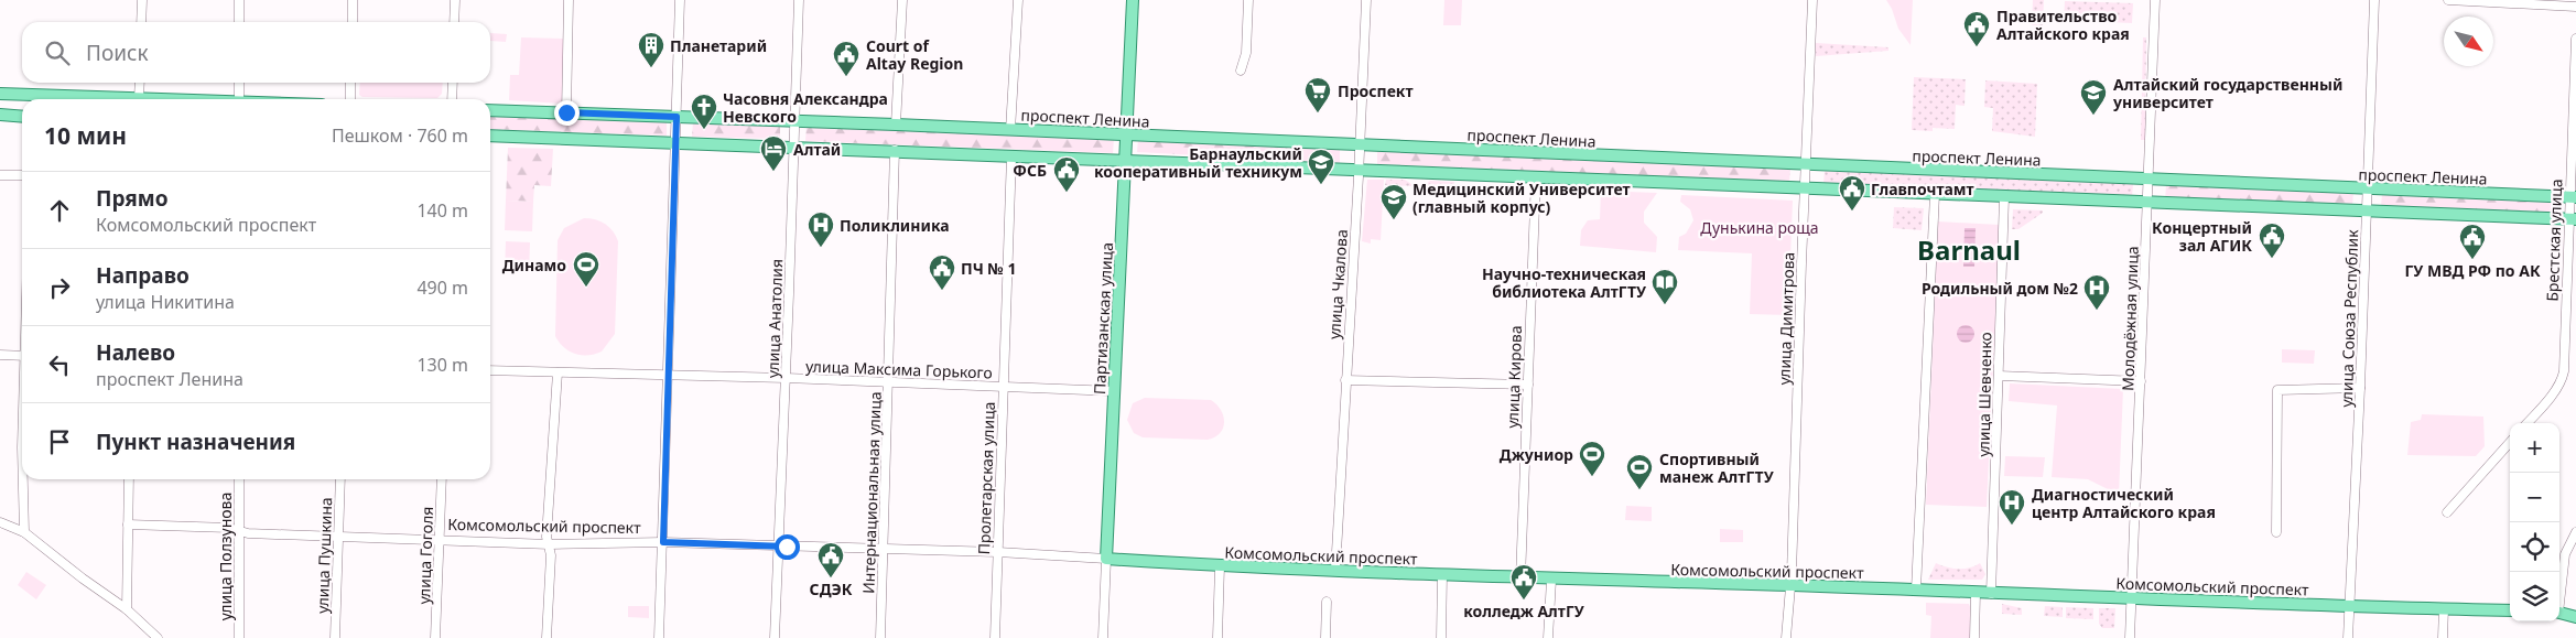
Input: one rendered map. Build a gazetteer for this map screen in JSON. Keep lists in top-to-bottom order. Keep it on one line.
{"streets":{"main road":["проспект Ленина","Партизанская улица","Комсомольский проспект"],"street":["Брестская улица","улица Чкалова","улица Анатолия","улица Димитрова","Молодёжная улица","улица Союза Республик","улица Максима Горького","улица Кирова","улица Шевченко","Пролетарская улица","Интернациональная улица","улица Пушкина","улица Гоголя","улица Ползунова"]},"crossings":[["проспект Ленина","Брестская улица"],["проспект Ленина","улица Чкалова"],["проспект Ленина","улица Анатолия"],["проспект Ленина","Партизанская улица"],["проспект Ленина","улица Димитрова"],["проспект Ленина","Молодёжная улица"],["проспект Ленина","улица Союза Республик"],["улица Чкалова","Комсомольский проспект"],["улица Анатолия","улица Максима Горького"],["улица Анатолия","Комсомольский проспект"],["Партизанская улица","улица Максима Горького"],["Партизанская улица","Комсомольский проспект"],["улица Димитрова","Комсомольский проспект"],["Молодёжная улица","Комсомольский проспект"],["улица Союза Республик","Комсомольский проспект"],["улица Максима Горького","Пролетарская улица"],["улица Максима Горького","Интернациональная улица"],["улица Кирова","Комсомольский проспект"],["улица Шевченко","Комсомольский проспект"],["Пролетарская улица","Комсомольский проспект"],["Интернациональная улица","Комсомольский проспект"],["Комсомольский проспект","улица Пушкина"],["Комсомольский проспект","улица Гоголя"],["Комсомольский проспект","улица Ползунова"]],"districts":["Barnaul"],"parks":["Дунькина роща"],"places":{"public building":["Правительство Алтайского края","Court of Altay Region","ФСБ","Главпочтамт","Концертный зал АГИК","ГУ МВД РФ по АК","ПЧ № 1","СДЭК","колледж АлтГУ"],"building":["Планетарий"],"supermarket":["Проспект"],"school or university":["Алтайский государственный университет","Барнаульский кооперативный техникум","Медицинский Университет (главный корпус)"],"church":["Часовня Александра Невского"],"hotel":["Алтай"],"hospital":["Поликлиника","Родильный дом №2","Диагностический центр Алтайского края"],"sports":["Динамо","Джуниор","Спортивный манеж АлтГТУ"],"library":["Научно-техническая библиотека АлтГТУ"]},"north":"bottom right","page":{"search":"Поиск","heading":["10 мин","Пешком · 760 m"],"list":[["Прямо","Комсомольский проспект","140 m"],["Направо","улица Никитина","490 m"],["Налево","проспект Ленина","130 m"],"Пункт назначения"],"map_buttons":["+","−"]}}
